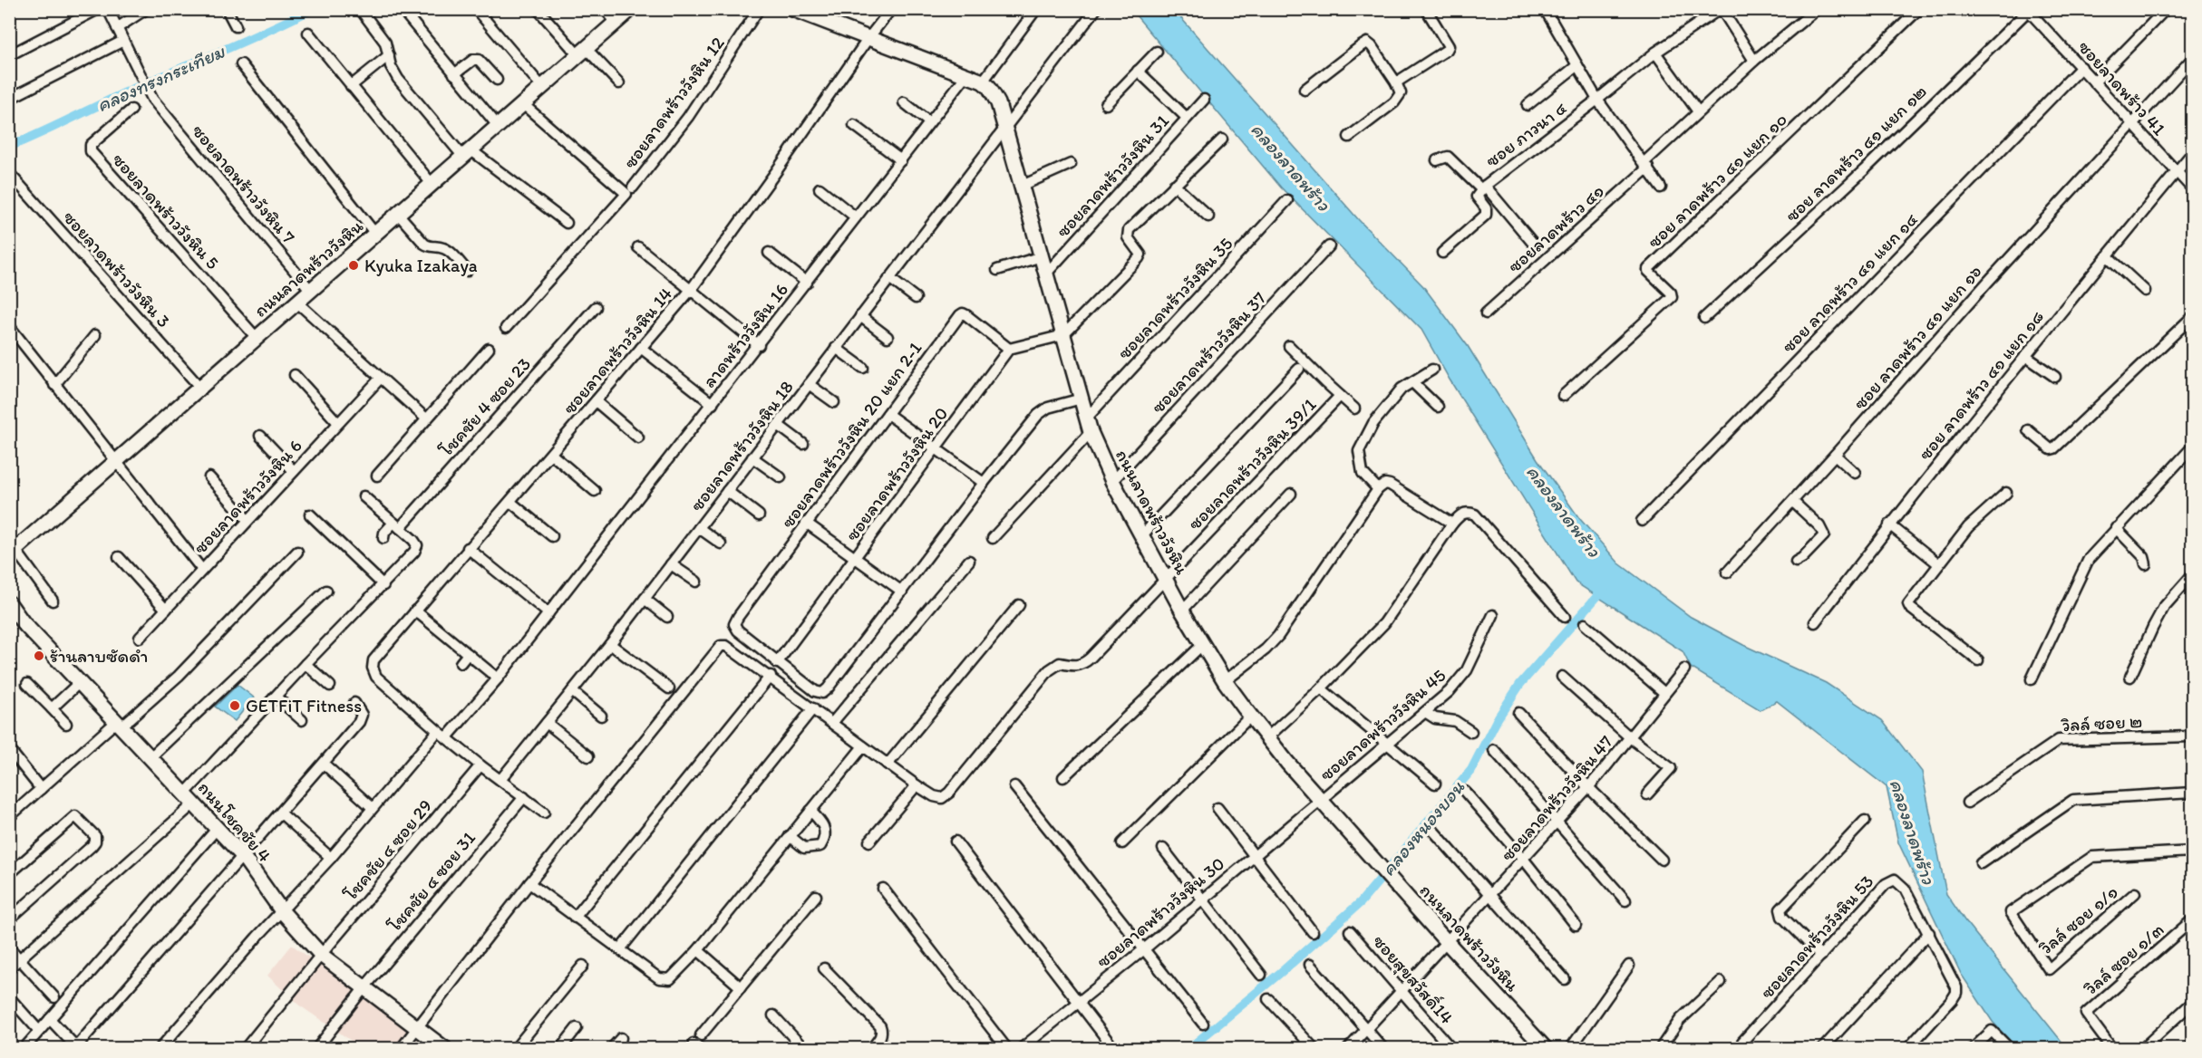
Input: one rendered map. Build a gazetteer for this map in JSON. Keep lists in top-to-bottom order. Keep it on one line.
{"streets":{"main road":["ถนนลาดพร้าววังหิน","ถนนโชคชัย 4"],"street":["ซอยลาดพร้าว 41","ซอยลาดพร้าววังหิน 12","ซอย ภาวนา ๔","ซอย ลาดพร้าว ๔๑ แยก ๑๒","ซอยลาดพร้าววังหิน 31","ซอย ลาดพร้าว ๔๑ แยก ๑๐","ซอยลาดพร้าววังหิน 7","ซอยลาดพร้าววังหิน 5","ซอยลาดพร้าว ๔๑","ซอยลาดพร้าววังหิน 3","ซอย ลาดพร้าว ๔๑ แยก ๑๔","ซอยลาดพร้าววังหิน 35","ลาดพร้าววังหิน 16","ซอย ลาดพร้าว ๔๑ แยก ๑๖","ซอยลาดพร้าววังหิน 14","ซอยลาดพร้าววังหิน 37","ซอย ลาดพร้าว ๔๑ แยก ๑๘","โชคชัย 4 ซอย 23","ซอยลาดพร้าววังหิน 20 แยก 2-1","ซอยลาดพร้าววังหิน 18","ซอยลาดพร้าววังหิน 39/1","ซอยลาดพร้าววังหิน 20","ซอยลาดพร้าววังหิน 6","วิลล์ ซอย ๒","ซอยลาดพร้าววังหิน 45","ซอยลาดพร้าววังหิน 47","โชคชัย ๔ ซอย 29","โชคชัย ๔ ซอย 31","ซอยลาดพร้าววังหิน 30","วิลล์ ซอย ๑/๑","ซอยลาดพร้าววังหิน 53","วิลล์ ซอย ๑/๓","ซอยสุขสวัสดิ์14"]},"crossings":[["ซอยลาดพร้าว 41","ซอย ลาดพร้าว ๔๑ แยก ๑๒"],["ซอยลาดพร้าว 41","ซอย ลาดพร้าว ๔๑ แยก ๑๔"],["ซอยลาดพร้าว 41","ซอย ลาดพร้าว ๔๑ แยก ๑๖"],["ซอยลาดพร้าว 41","ซอย ลาดพร้าว ๔๑ แยก ๑๘"],["ซอยลาดพร้าววังหิน 31","ถนนลาดพร้าววังหิน"],["ซอยลาดพร้าววังหิน 7","ถนนลาดพร้าววังหิน"],["ซอยลาดพร้าววังหิน 5","ถนนลาดพร้าววังหิน"],["ถนนลาดพร้าววังหิน","ซอยลาดพร้าววังหิน 3"],["ถนนลาดพร้าววังหิน","ซอยลาดพร้าววังหิน 35"],["ถนนลาดพร้าววังหิน","ซอยลาดพร้าววังหิน 37"],["ถนนลาดพร้าววังหิน","ซอยลาดพร้าววังหิน 18"],["ถนนลาดพร้าววังหิน","ซอยลาดพร้าววังหิน 39/1"],["ถนนลาดพร้าววังหิน","ซอยลาดพร้าววังหิน 45"],["ถนนลาดพร้าววังหิน","ซอยลาดพร้าววังหิน 47"],["ถนนลาดพร้าววังหิน","ซอยลาดพร้าววังหิน 30"],["ซอยลาดพร้าววังหิน 20 แยก 2-1","ซอยลาดพร้าววังหิน 20"],["ซอยลาดพร้าววังหิน 45","ซอยลาดพร้าววังหิน 30"],["ซอยลาดพร้าววังหิน 47","ซอยสุขสวัสดิ์14"],["ถนนโชคชัย 4","โชคชัย ๔ ซอย 29"],["ถนนโชคชัย 4","โชคชัย ๔ ซอย 31"]],"water":["คลองทรงกระเทียม","คลองลาดพร้าว","คลองหนองบอน"],"places":["Kyuka Izakaya","ร้านลาบซัดดำ","GETFiT Fitness"]}
